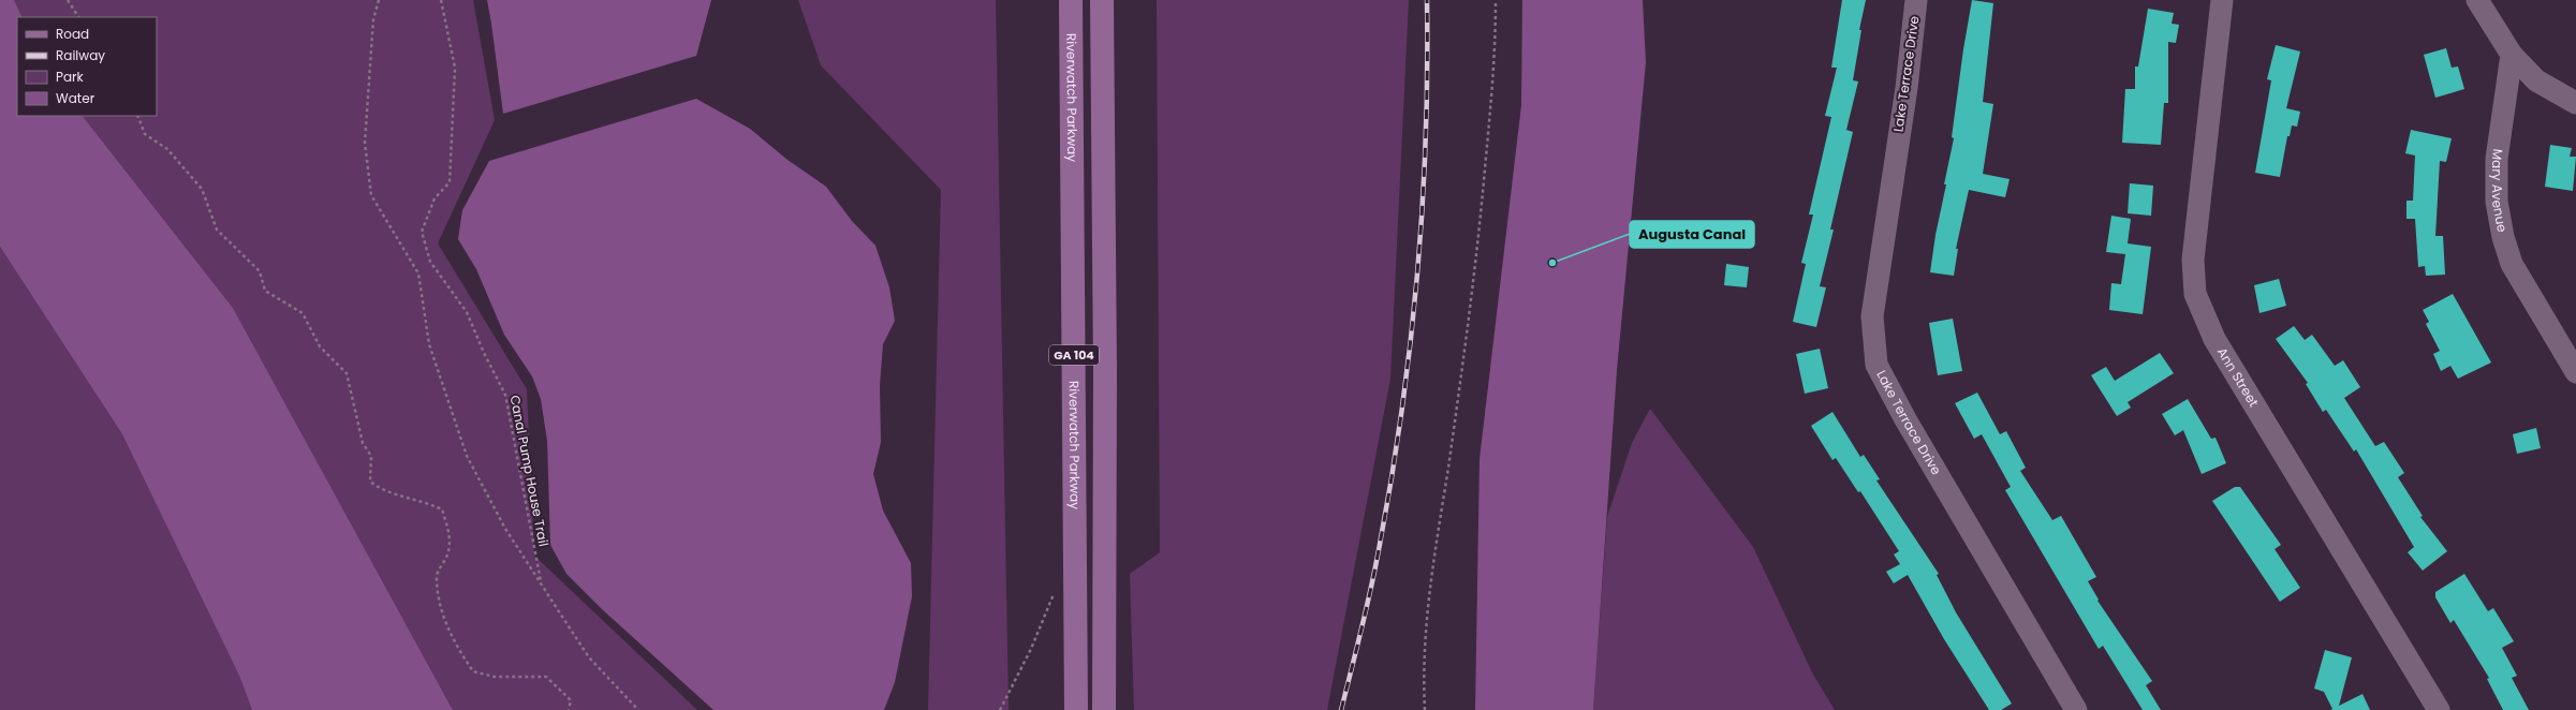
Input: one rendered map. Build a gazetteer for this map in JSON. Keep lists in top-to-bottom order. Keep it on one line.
{"streets":{"main road":["Riverwatch Parkway","GA 104"],"street":["Lake Terrace Drive","Mary Avenue","Ann Street"],"path":["Canal Pump House Trail"]},"places":["Augusta Canal"],"legend":["Road","Railway","Park","Water"]}
